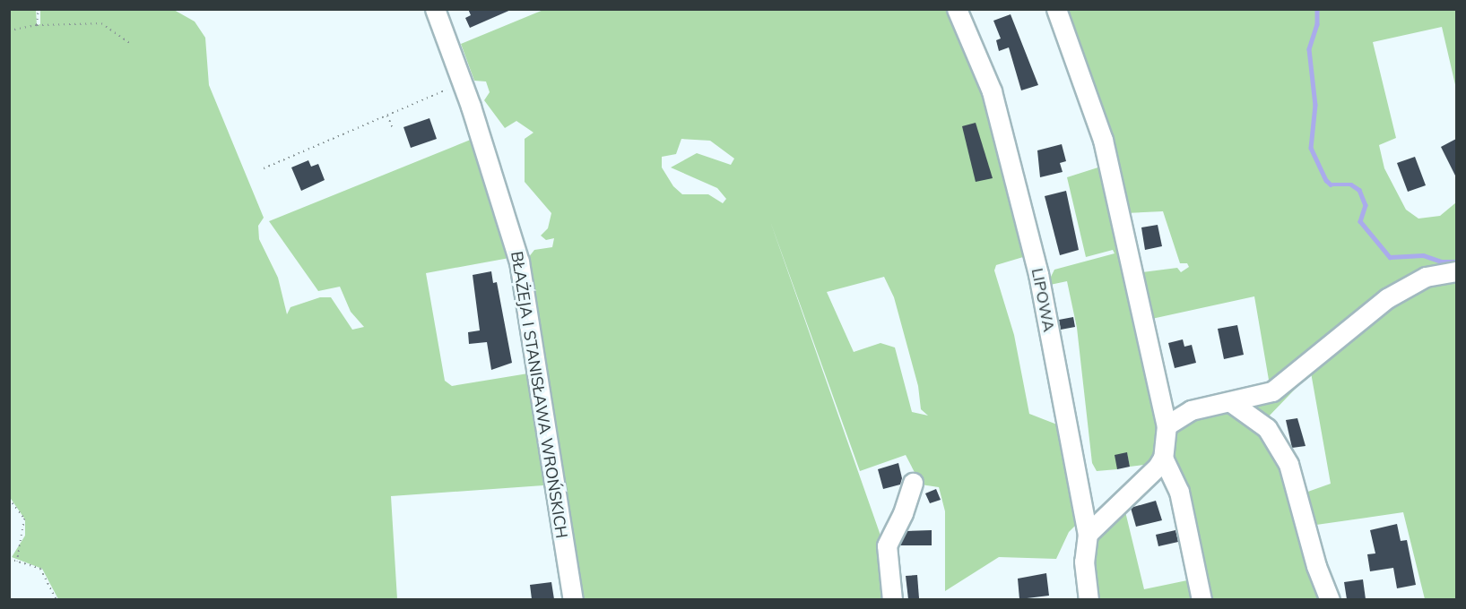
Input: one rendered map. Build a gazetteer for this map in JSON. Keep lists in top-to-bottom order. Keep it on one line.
{"streets":{"street":["LIPOWA","BŁAŻEJA I STANISŁAWA WROŃSKICH"]}}
